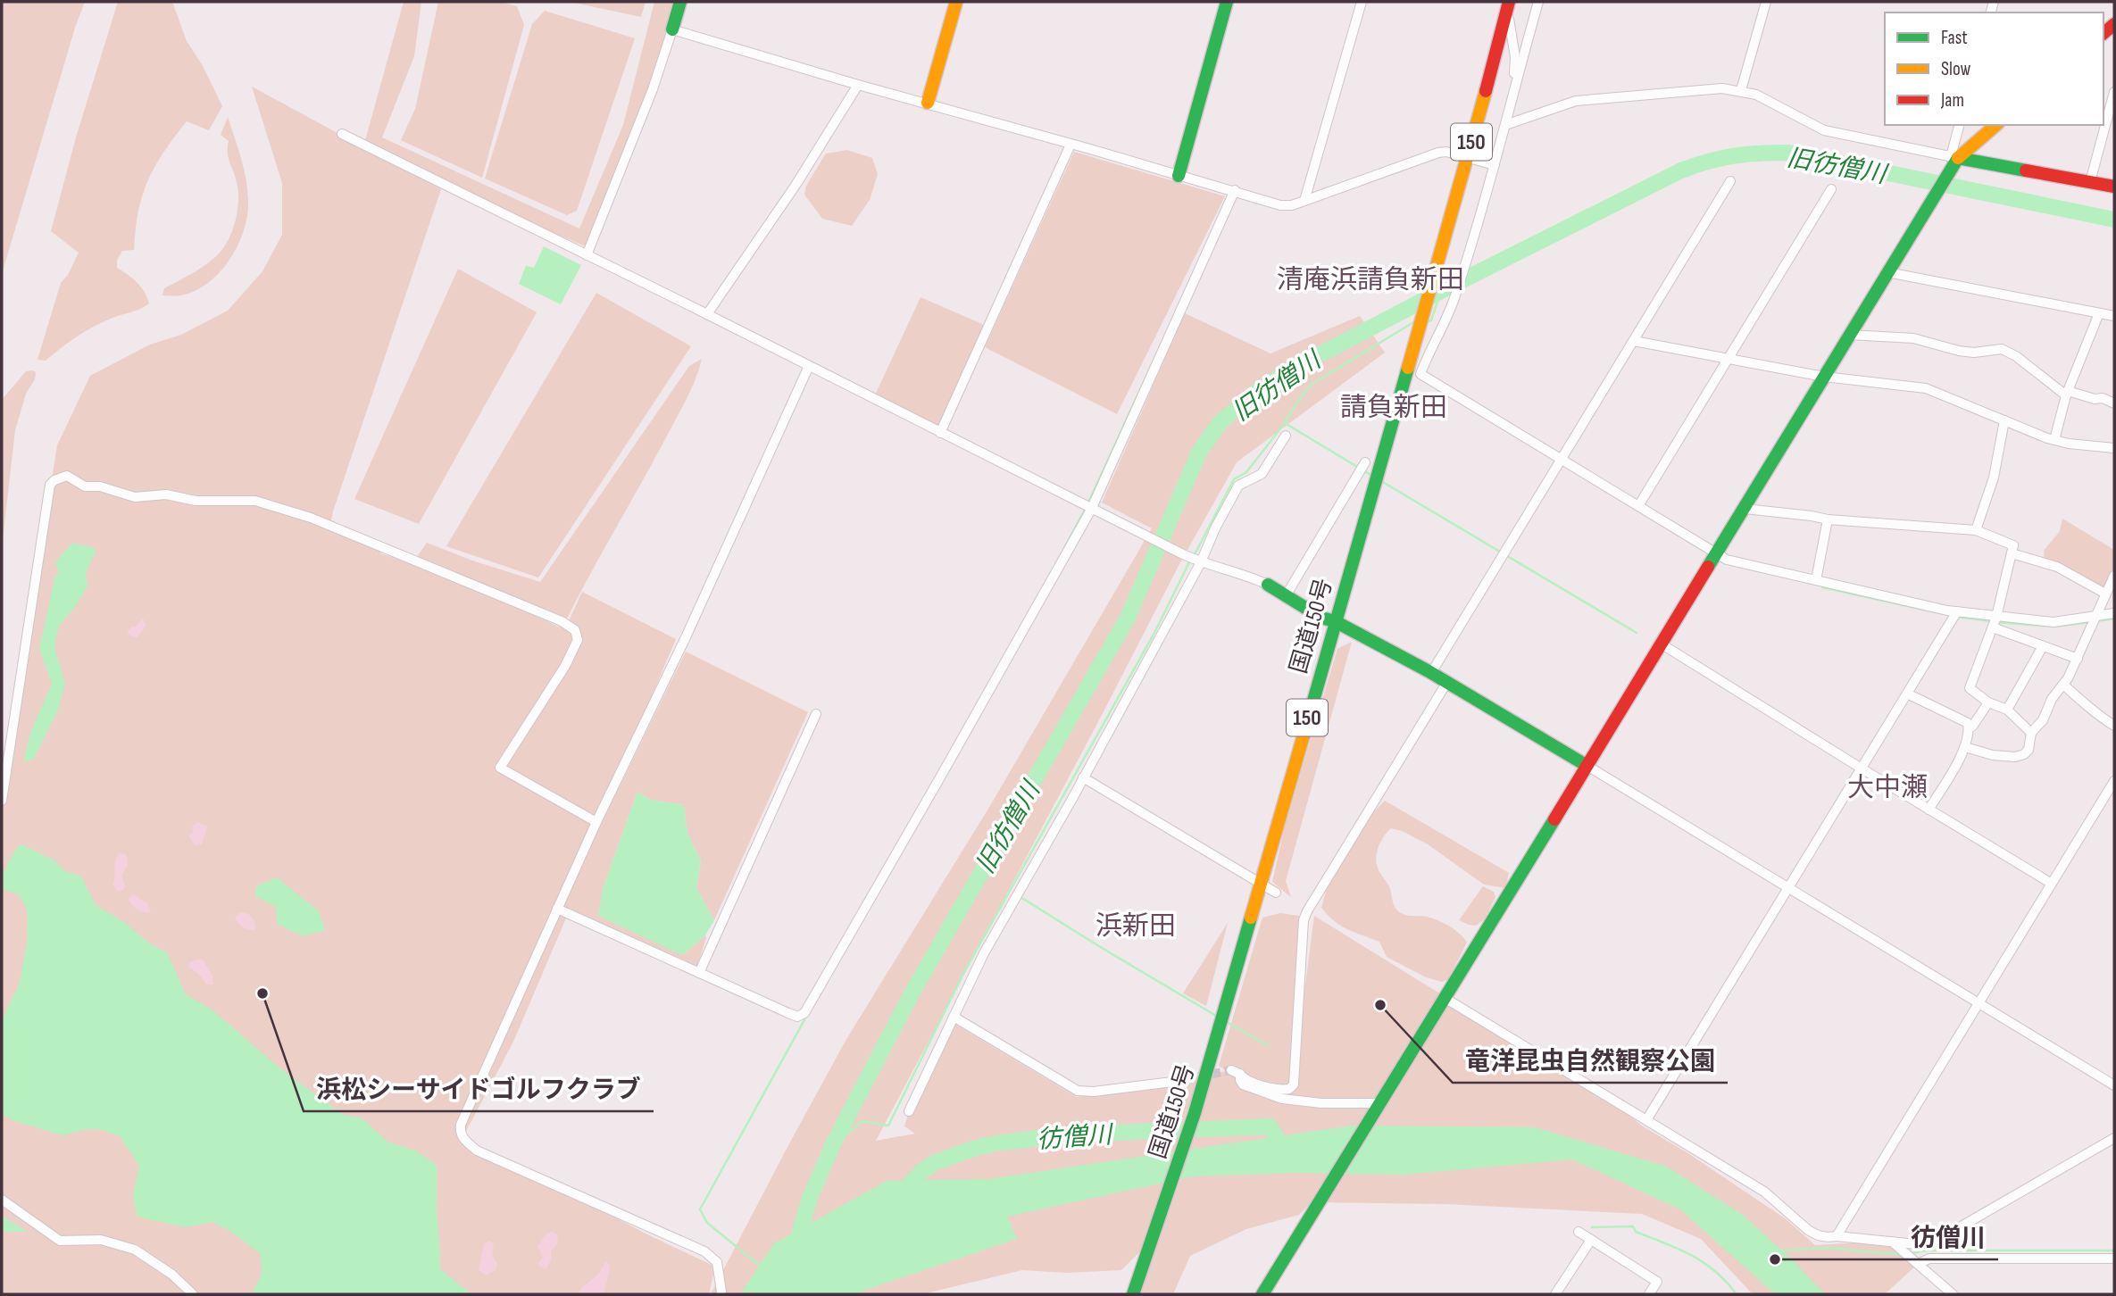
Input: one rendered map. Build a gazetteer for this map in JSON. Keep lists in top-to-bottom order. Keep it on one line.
{"streets":{"main road":["150","国道150号"]},"districts":["清庵浜請負新田","請負新田","大中瀬","浜新田"],"water":["旧彷僧川","彷僧川"],"places":["浜松シーサイドゴルフクラブ","竜洋昆虫自然観察公園","彷僧川"],"legend":["Fast","Slow","Jam"]}
